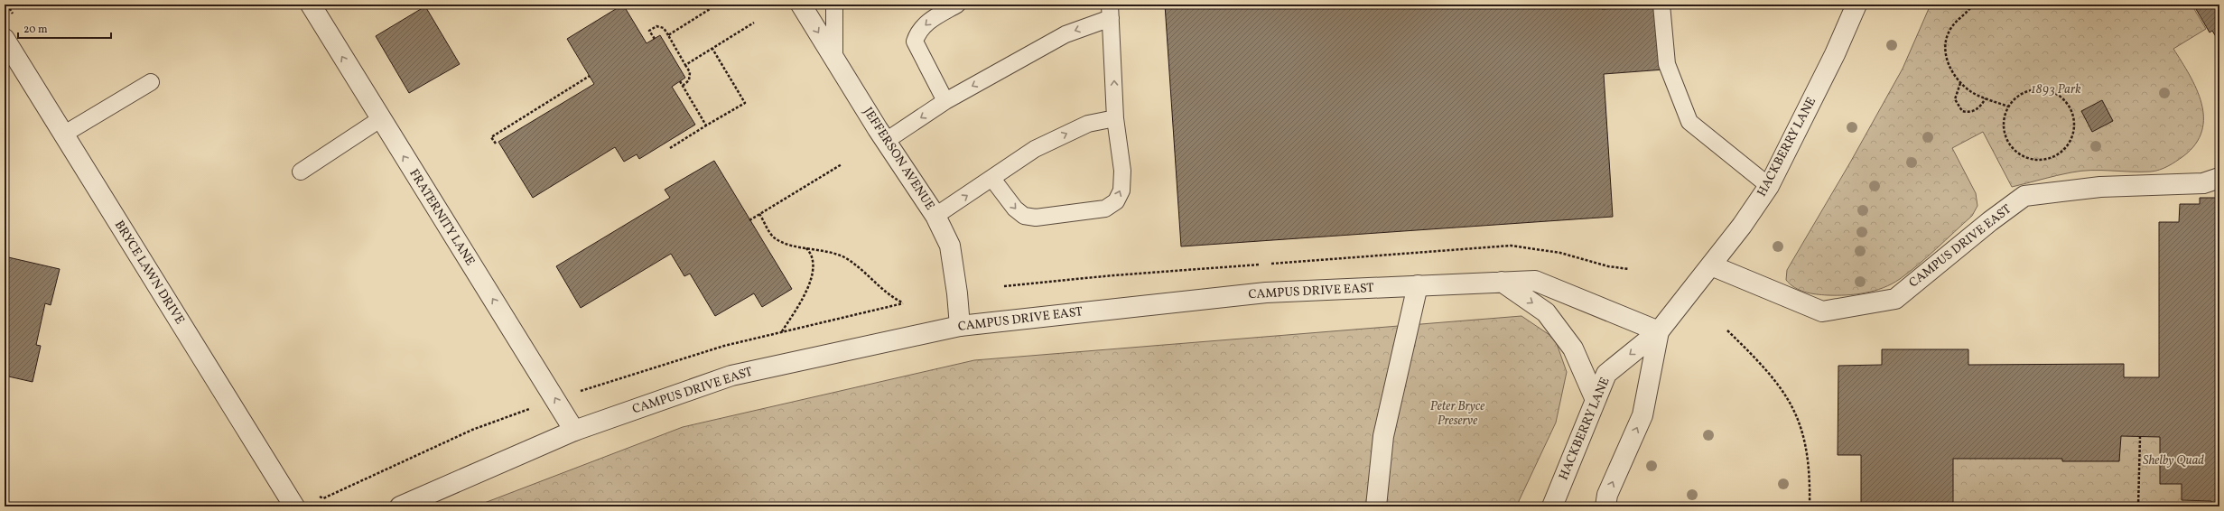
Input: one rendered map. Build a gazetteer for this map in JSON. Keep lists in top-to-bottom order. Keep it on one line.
{"streets":{"street":["HACKBERRY LANE","JEFFERSON AVENUE","FRATERNITY LANE","CAMPUS DRIVE EAST","BRYCE LAWN DRIVE"]},"crossings":[["HACKBERRY LANE","CAMPUS DRIVE EAST"],["JEFFERSON AVENUE","CAMPUS DRIVE EAST"],["FRATERNITY LANE","CAMPUS DRIVE EAST"]],"one_way":["FRATERNITY LANE"],"parks":["1893 Park","Peter Bryce Preserve","Shelby Quad"],"scale_bar":"20 m"}
